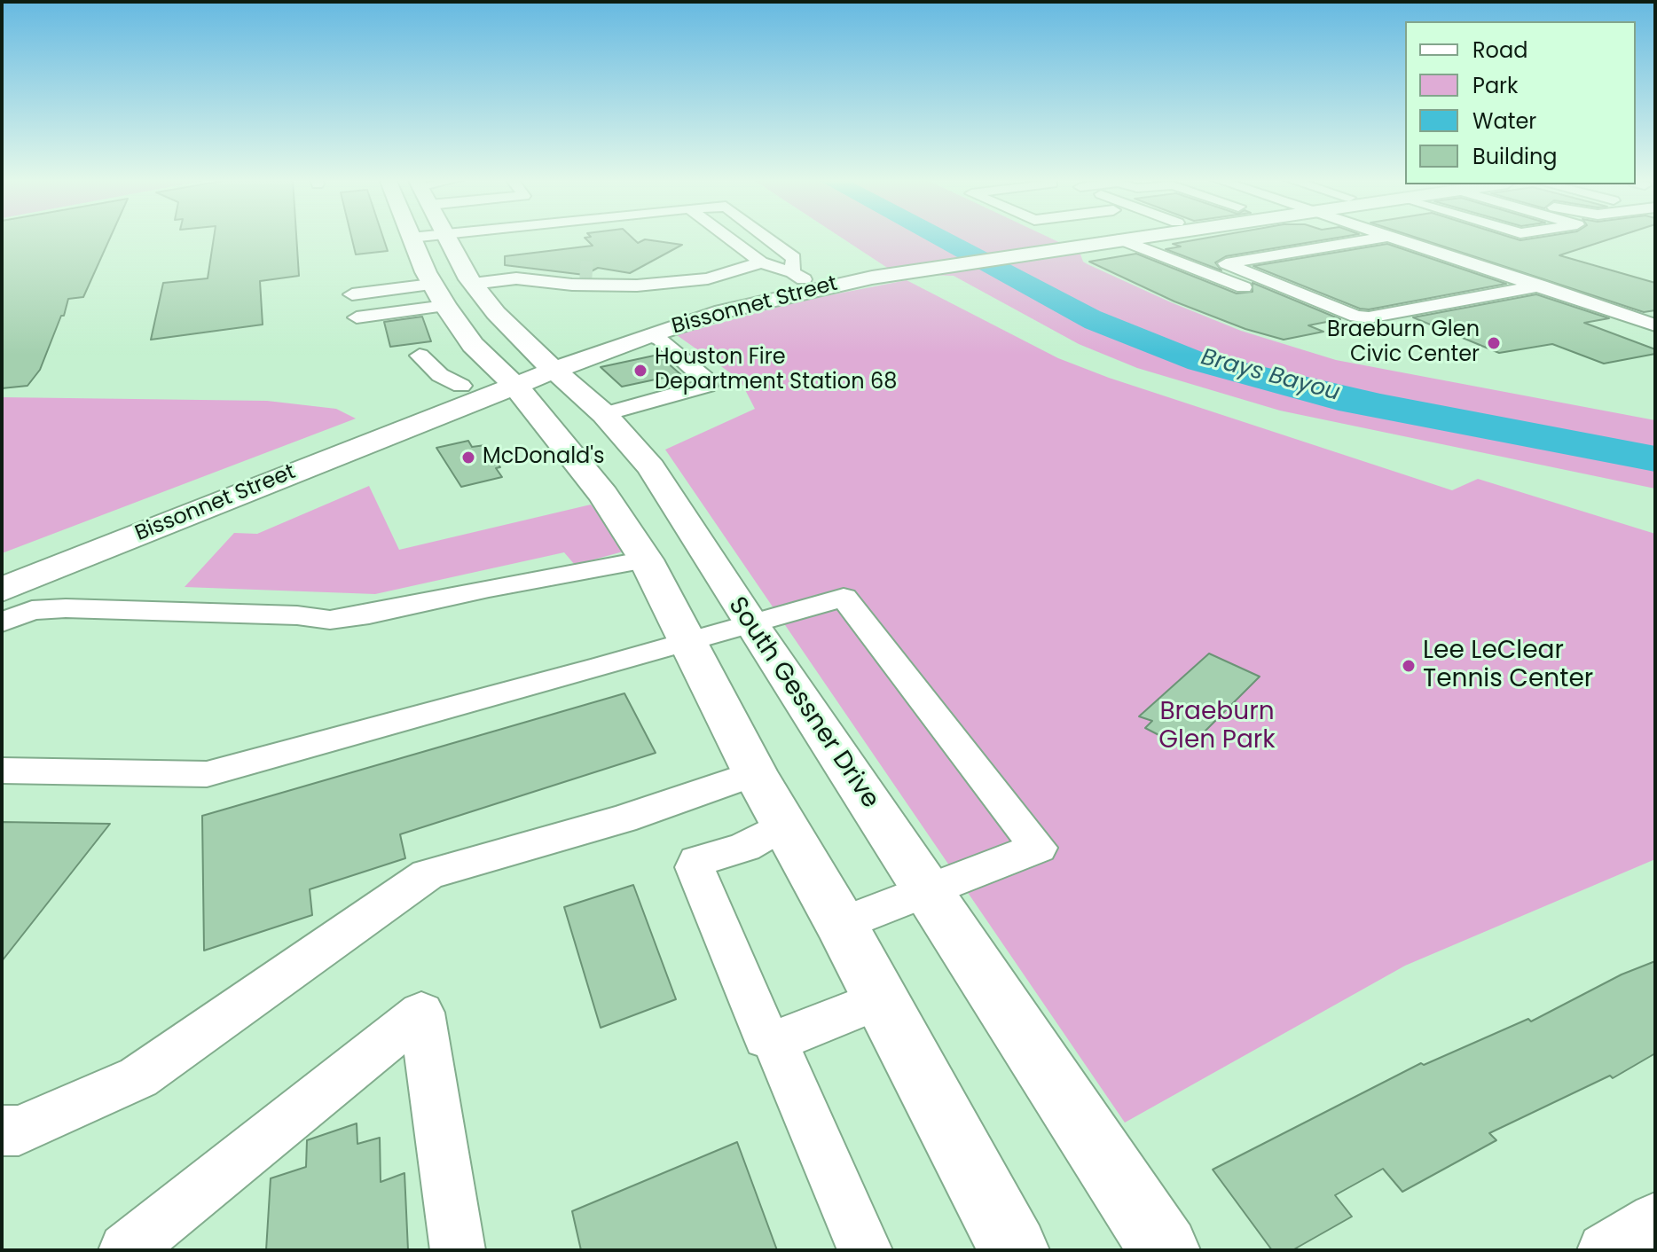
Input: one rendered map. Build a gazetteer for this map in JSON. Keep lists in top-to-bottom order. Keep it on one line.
{"streets":{"main road":["Bissonnet Street","South Gessner Drive"]},"crossings":[["Bissonnet Street","South Gessner Drive"]],"water":["Brays Bayou"],"parks":["Braeburn Glen Park"],"places":["Braeburn Glen Civic Center","Houston Fire Department Station 68","McDonald's","Lee LeClear Tennis Center"],"legend":["Road","Park","Water","Building"]}
